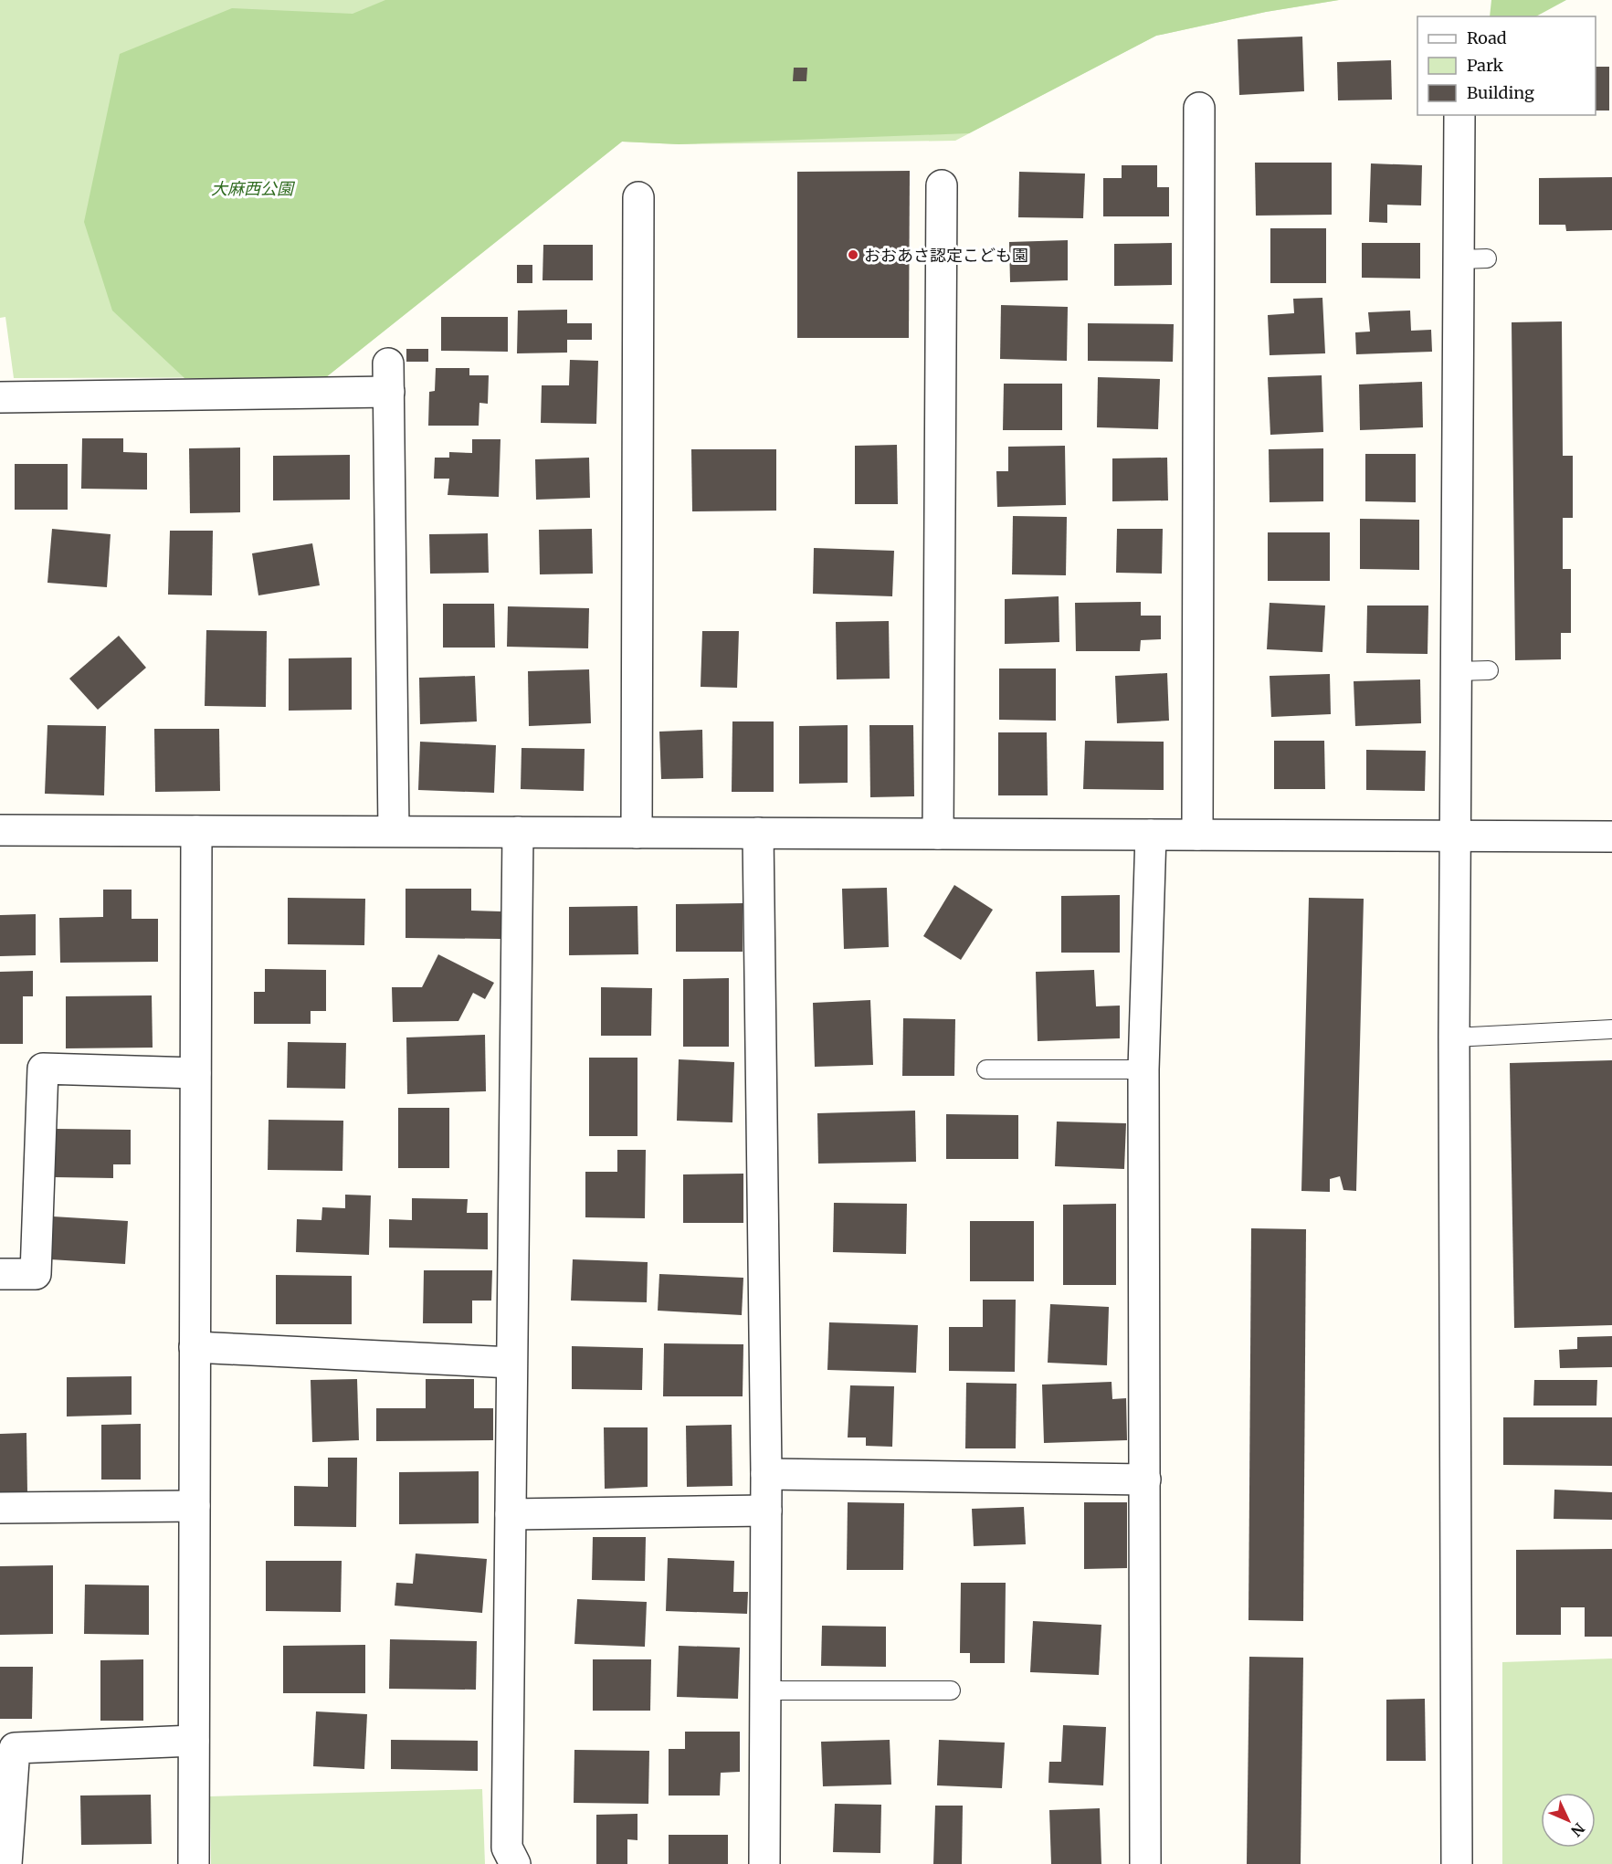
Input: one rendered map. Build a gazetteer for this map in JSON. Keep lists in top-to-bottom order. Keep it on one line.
{"parks":["大麻西公園"],"places":["おおあさ認定こども園"],"legend":["Road","Park","Building"],"north":"bottom right"}
